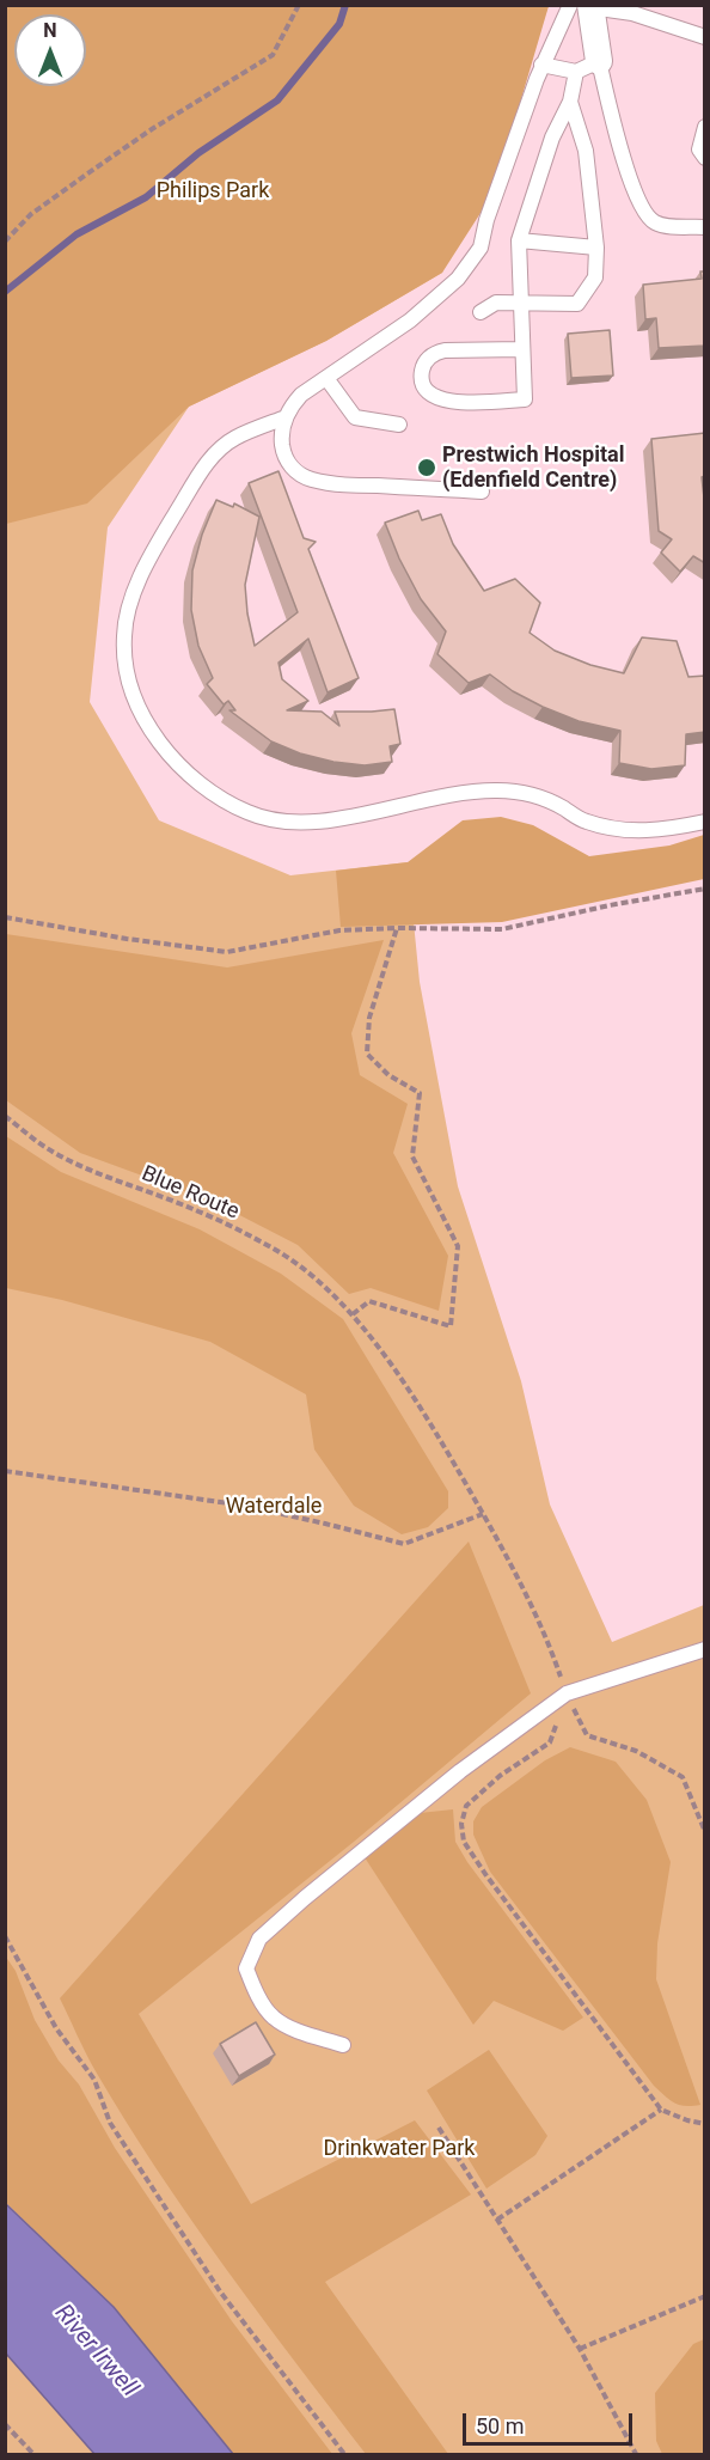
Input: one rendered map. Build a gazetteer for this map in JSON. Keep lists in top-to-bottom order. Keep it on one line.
{"streets":{"path":["Blue Route"]},"water":["River Irwell"],"parks":["Philips Park","Waterdale","Drinkwater Park"],"places":["Prestwich Hospital (Edenfield Centre)"],"scale_bar":"50 m","north":"top"}
